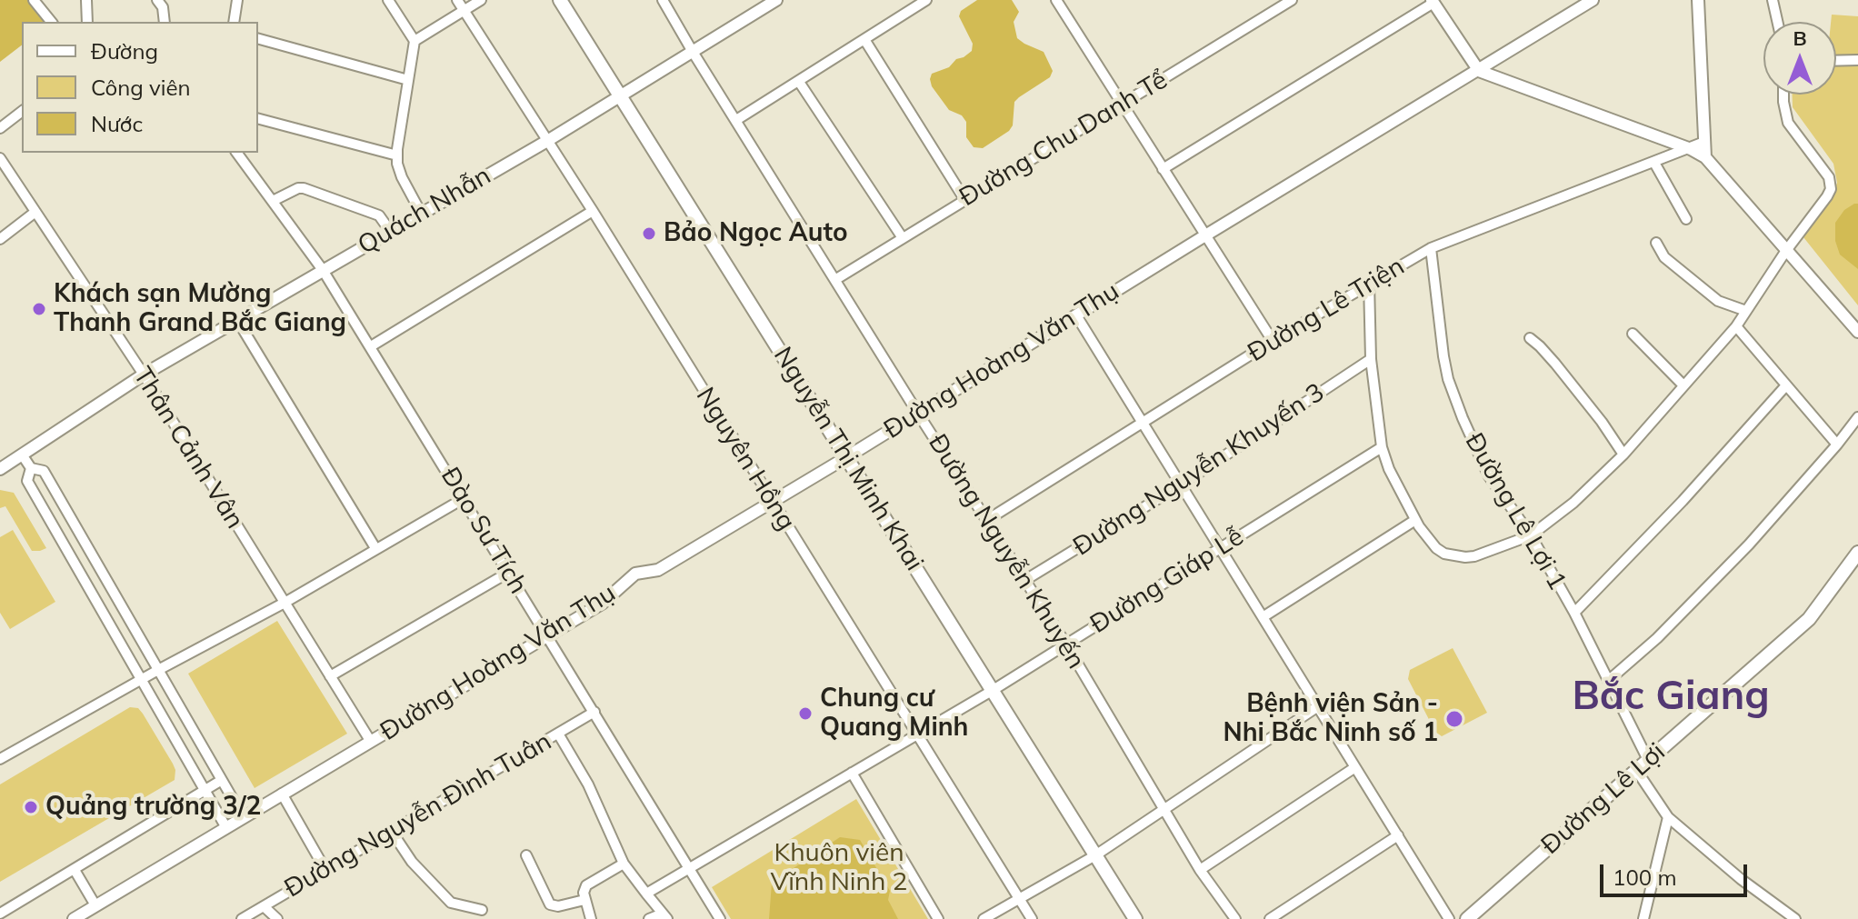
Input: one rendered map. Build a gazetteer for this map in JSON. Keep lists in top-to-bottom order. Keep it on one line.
{"streets":{"main road":["Nguyễn Thị Minh Khai","Đường Lê Lợi"],"street":["Đường Chu Danh Tể","Quách Nhẫn","Đường Lê Triện","Đường Hoàng Văn Thụ","Thân Cảnh Vân","Nguyên Hồng","Đường Nguyễn Khuyến 3","Đường Lê Lợi 1","Đào Sư Tích","Đường Nguyễn Khuyến","Đường Giáp Lễ","Đường Nguyễn Đình Tuân"]},"crossings":[["Đường Chu Danh Tể","Đường Nguyễn Khuyến"],["Quách Nhẫn","Thân Cảnh Vân"],["Quách Nhẫn","Nguyên Hồng"],["Quách Nhẫn","Nguyễn Thị Minh Khai"],["Quách Nhẫn","Đào Sư Tích"],["Quách Nhẫn","Đường Nguyễn Khuyến"],["Đường Lê Triện","Đường Lê Lợi 1"],["Đường Lê Triện","Đường Nguyễn Khuyến"],["Đường Hoàng Văn Thụ","Thân Cảnh Vân"],["Đường Hoàng Văn Thụ","Nguyên Hồng"],["Đường Hoàng Văn Thụ","Nguyễn Thị Minh Khai"],["Đường Hoàng Văn Thụ","Đào Sư Tích"],["Đường Hoàng Văn Thụ","Đường Nguyễn Khuyến"],["Nguyên Hồng","Đường Giáp Lễ"],["Nguyễn Thị Minh Khai","Đường Giáp Lễ"],["Đường Nguyễn Khuyến 3","Đường Nguyễn Khuyến"],["Đường Lê Lợi 1","Đường Lê Lợi"],["Đào Sư Tích","Đường Giáp Lễ"],["Đào Sư Tích","Đường Nguyễn Đình Tuân"],["Đường Nguyễn Khuyến","Đường Giáp Lễ"]],"districts":["Bắc Giang"],"parks":["Khuôn viên Vĩnh Ninh 2"],"places":["Bảo Ngọc Auto","Khách sạn Mường Thanh Grand Bắc Giang","Chung cư Quang Minh","Bệnh viện Sản - Nhi Bắc Ninh số 1","Quảng trường 3/2"],"legend":["Đường","Công viên","Nước"],"scale_bar":"100 m","north":"top"}
